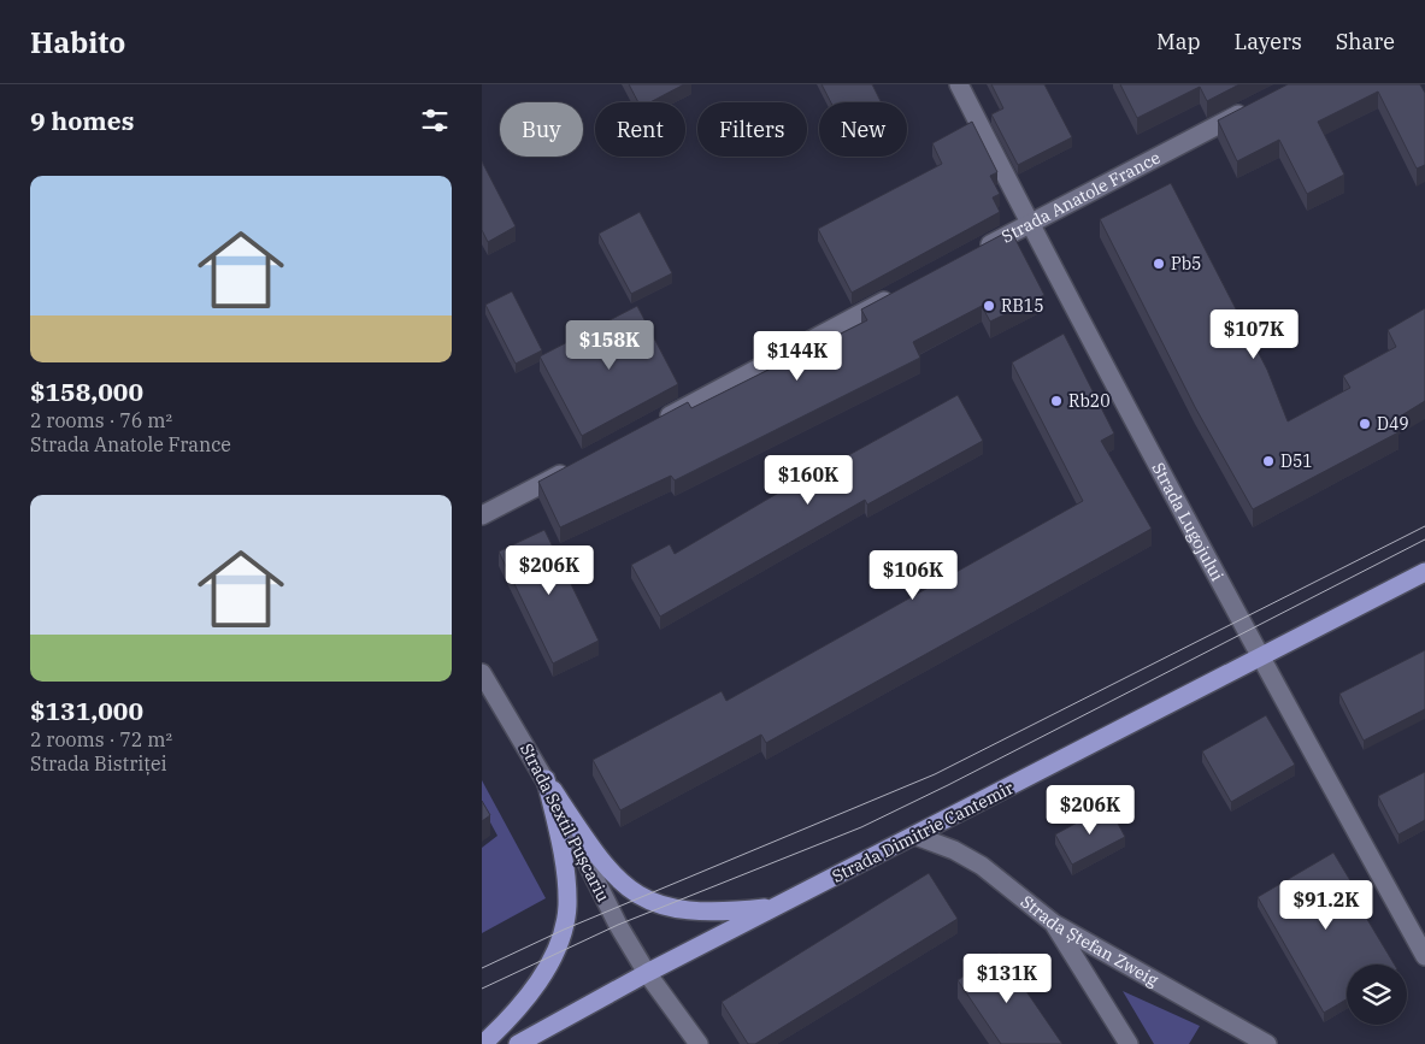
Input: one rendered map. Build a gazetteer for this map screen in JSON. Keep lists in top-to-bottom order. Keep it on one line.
{"streets":{"main road":["Strada Dimitrie Cantemir"],"street":["Strada Anatole France","Strada Lugojului","Strada Sextil Pușcariu","Strada Ștefan Zweig"]},"crossings":[["Strada Anatole France","Strada Lugojului"],["Strada Lugojului","Strada Dimitrie Cantemir"],["Strada Sextil Pușcariu","Strada Dimitrie Cantemir"],["Strada Dimitrie Cantemir","Strada Ștefan Zweig"]],"places":["Pb5","RB15","Rb20","D49","D51"],"page":{"header":"Habito","nav":["Map","Layers","Share"],"heading":"9 homes","chip":["Buy","Rent","Filters","New"],"list":[{"name":"$158,000","note":"2 rooms · 76 m² · Strada Anatole France"},{"name":"$131,000","note":"2 rooms · 72 m² · Strada Bistriței"}],"price":["$107K","$158K","$144K","$160K","$206K","$106K","$206K","$91.2K","$131K"]}}
